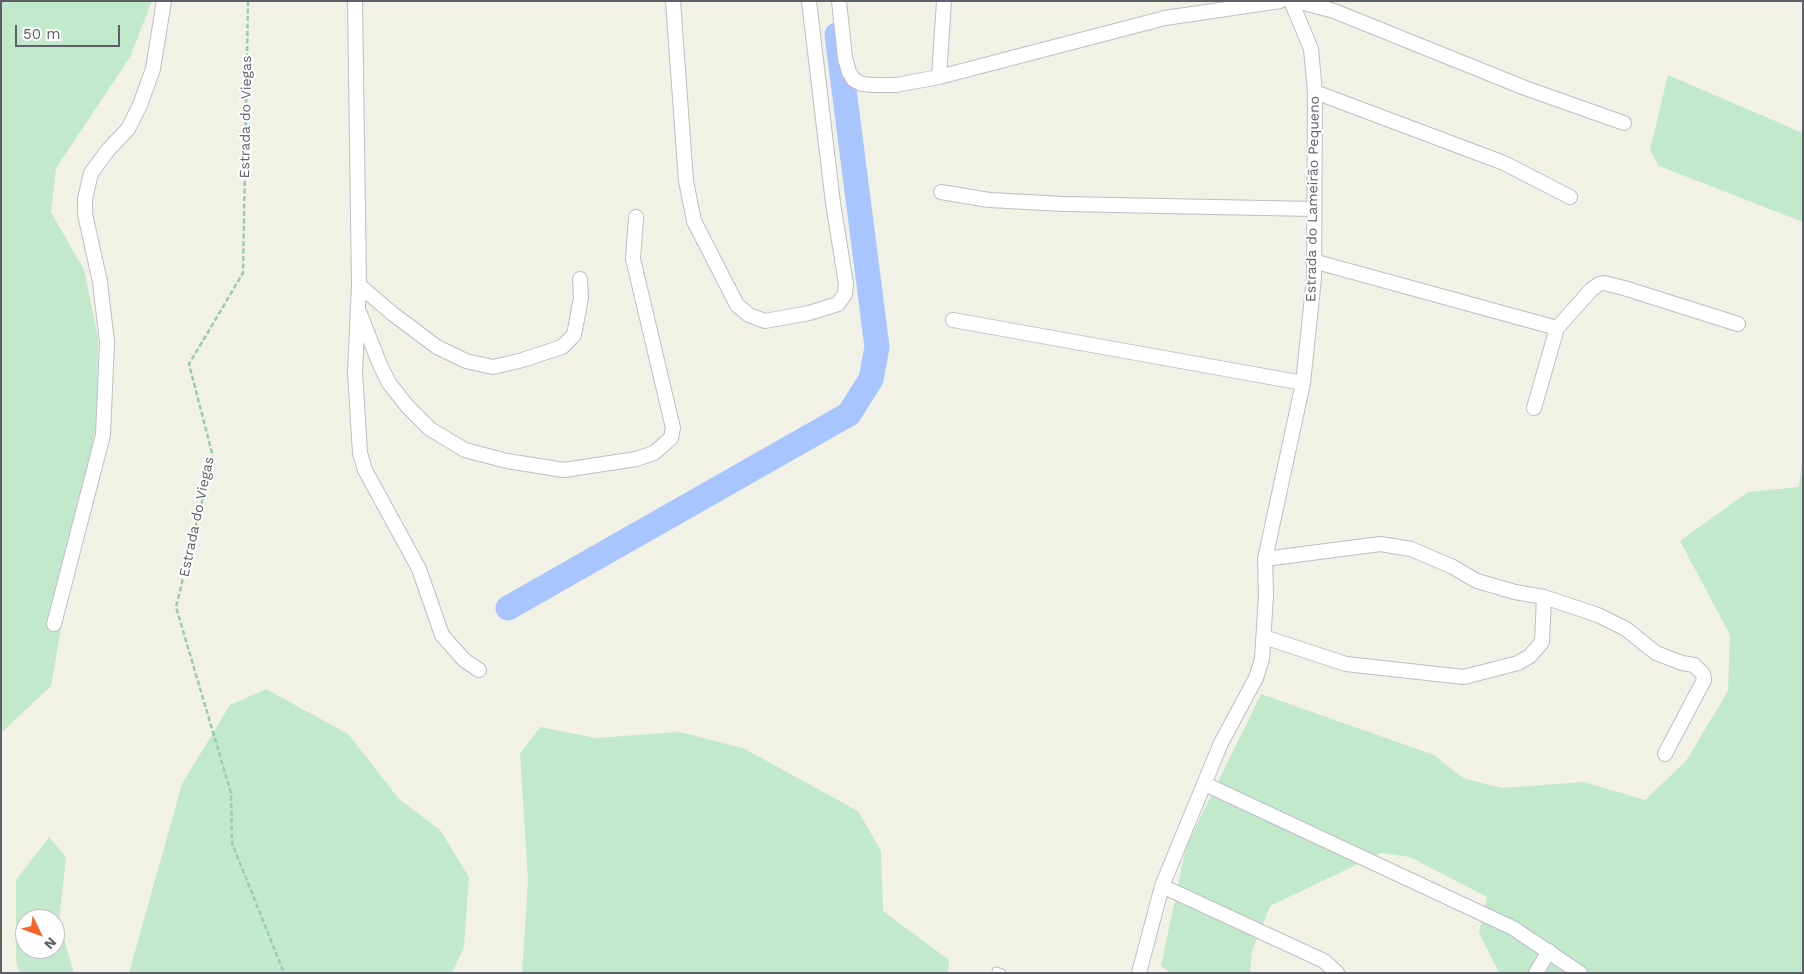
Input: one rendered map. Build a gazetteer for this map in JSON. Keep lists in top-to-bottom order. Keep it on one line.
{"streets":{"street":["Estrada do Lameirão Pequeno"],"path":["Estrada do Viegas"]},"scale_bar":"50 m","north":"bottom right"}
